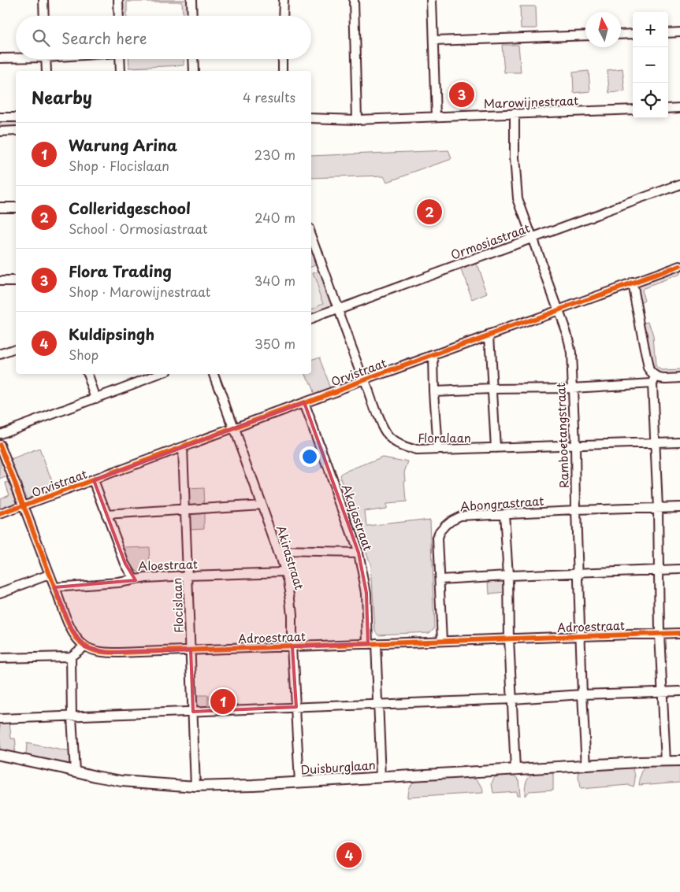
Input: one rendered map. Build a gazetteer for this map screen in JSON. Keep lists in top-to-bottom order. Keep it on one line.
{"streets":{"street":["Marowijnestraat","Ormosiastraat","Orvistraat","Ramboetangstraat","Floralaan","Abongrastraat","Akajastraat","Akirastraat","Aloestraat","Flocislaan","Adroestraat","Duisburglaan"]},"crossings":[["Marowijnestraat","Ramboetangstraat"],["Ormosiastraat","Ramboetangstraat"],["Ormosiastraat","Floralaan"],["Orvistraat","Ramboetangstraat"],["Orvistraat","Floralaan"],["Orvistraat","Akajastraat"],["Orvistraat","Akirastraat"],["Orvistraat","Aloestraat"],["Orvistraat","Flocislaan"],["Ramboetangstraat","Floralaan"],["Ramboetangstraat","Abongrastraat"],["Ramboetangstraat","Adroestraat"],["Ramboetangstraat","Duisburglaan"],["Abongrastraat","Adroestraat"],["Akajastraat","Adroestraat"],["Akajastraat","Duisburglaan"],["Akirastraat","Aloestraat"],["Akirastraat","Adroestraat"],["Akirastraat","Duisburglaan"],["Aloestraat","Flocislaan"],["Flocislaan","Adroestraat"],["Flocislaan","Duisburglaan"]],"north":"top","page":{"map_buttons":["+","−"],"search":"Search here","heading":["Nearby","4 results"],"pins":["3","2","1","4"],"list":[{"mark":"1","name":"Warung Arina","note":"Shop · Flocislaan","value":"230 m"},{"mark":"2","name":"Colleridgeschool","note":"School · Ormosiastraat","value":"240 m"},{"mark":"3","name":"Flora Trading","note":"Shop · Marowijnestraat","value":"340 m"},{"mark":"4","name":"Kuldipsingh","note":"Shop","value":"350 m"}]}}
